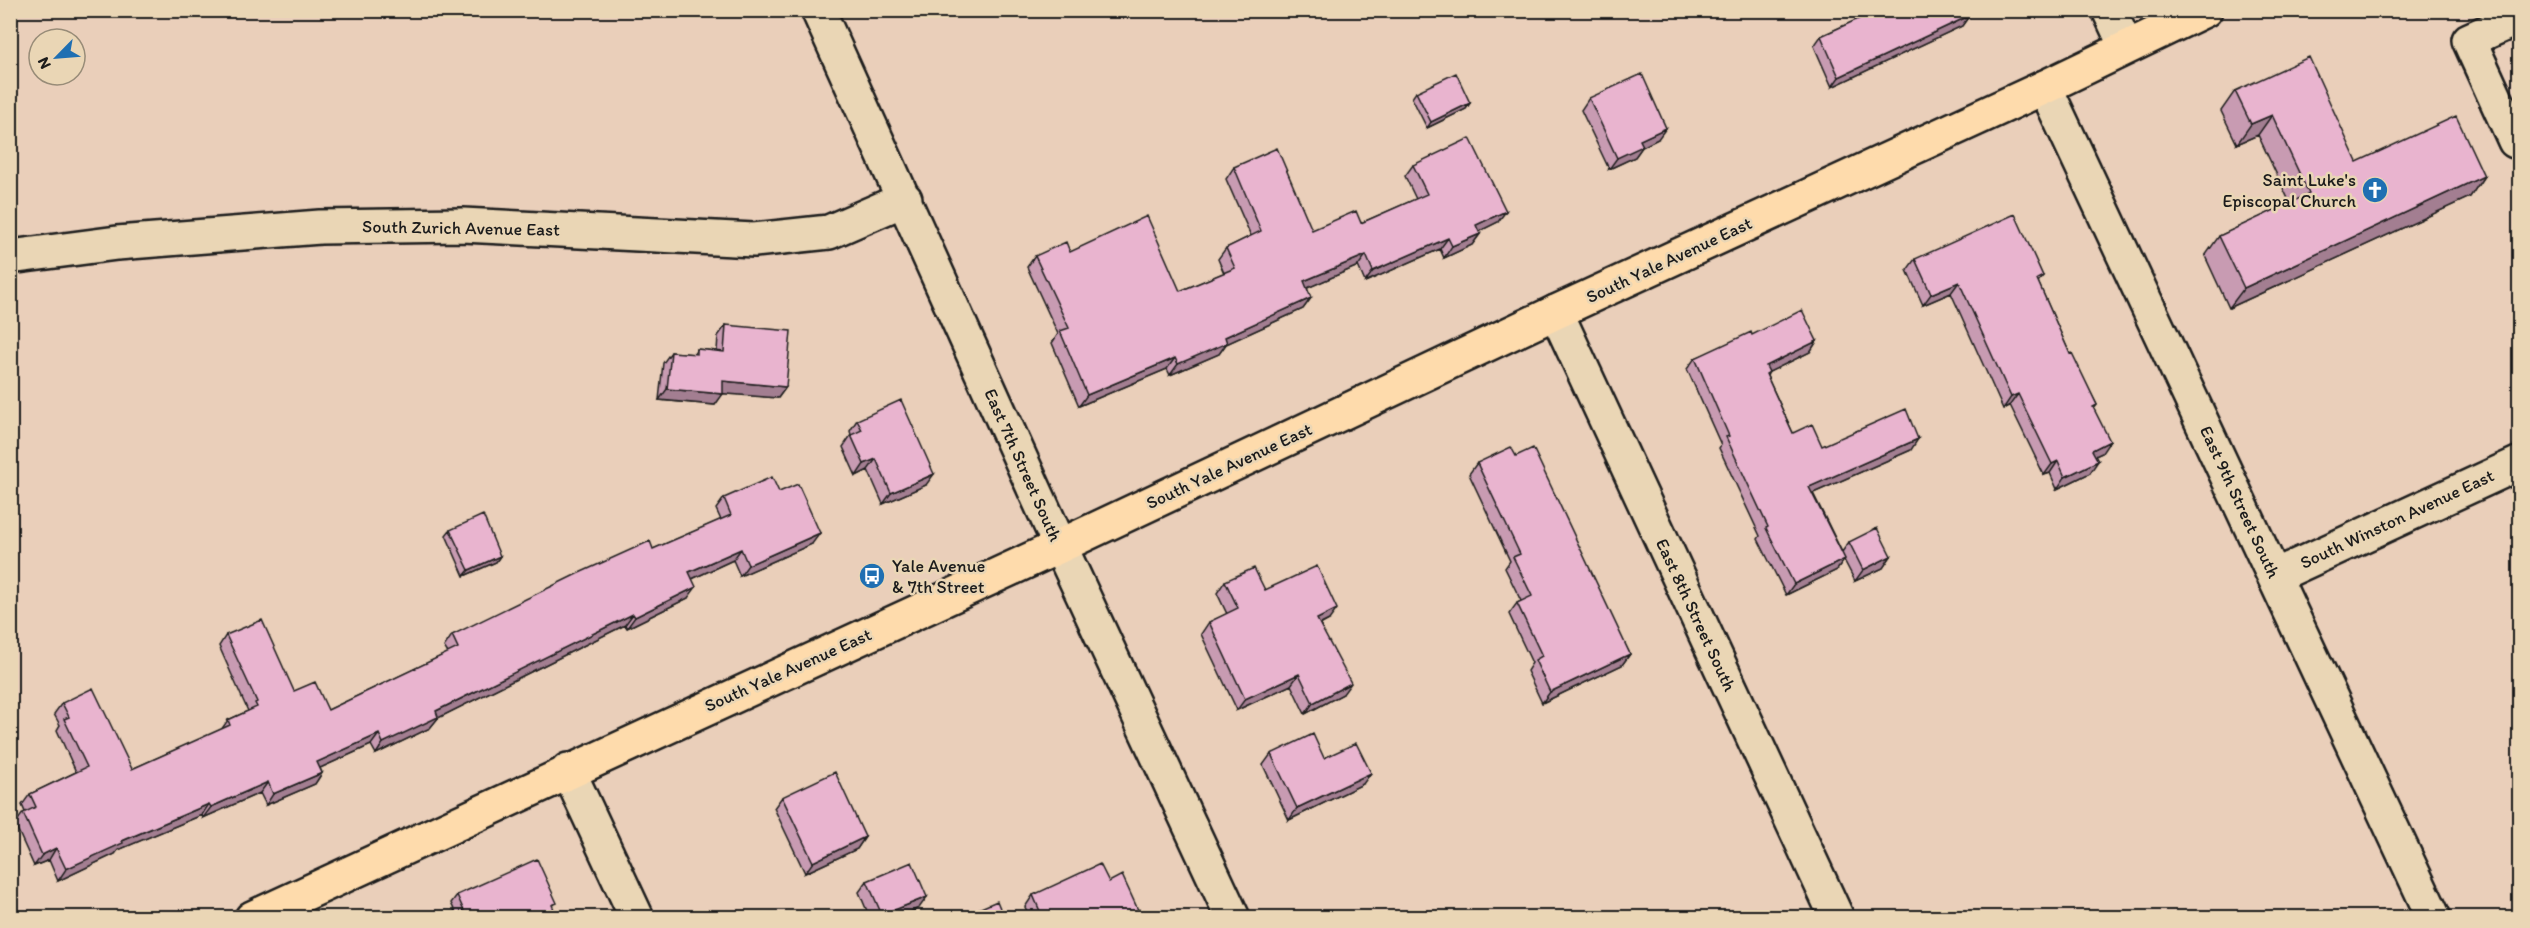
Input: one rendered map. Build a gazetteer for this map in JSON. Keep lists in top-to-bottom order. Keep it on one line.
{"streets":{"main road":["South Yale Avenue East"],"street":["South Zurich Avenue East","East 7th Street South","East 9th Street South","South Winston Avenue East","East 8th Street South"]},"crossings":[["South Zurich Avenue East","East 7th Street South"],["South Yale Avenue East","East 7th Street South"],["South Yale Avenue East","East 9th Street South"],["South Yale Avenue East","East 8th Street South"],["East 9th Street South","South Winston Avenue East"]],"places":{"church":["Saint Luke's Episcopal Church"],"bus stop":["Yale Avenue & 7th Street"]},"north":"bottom left"}
